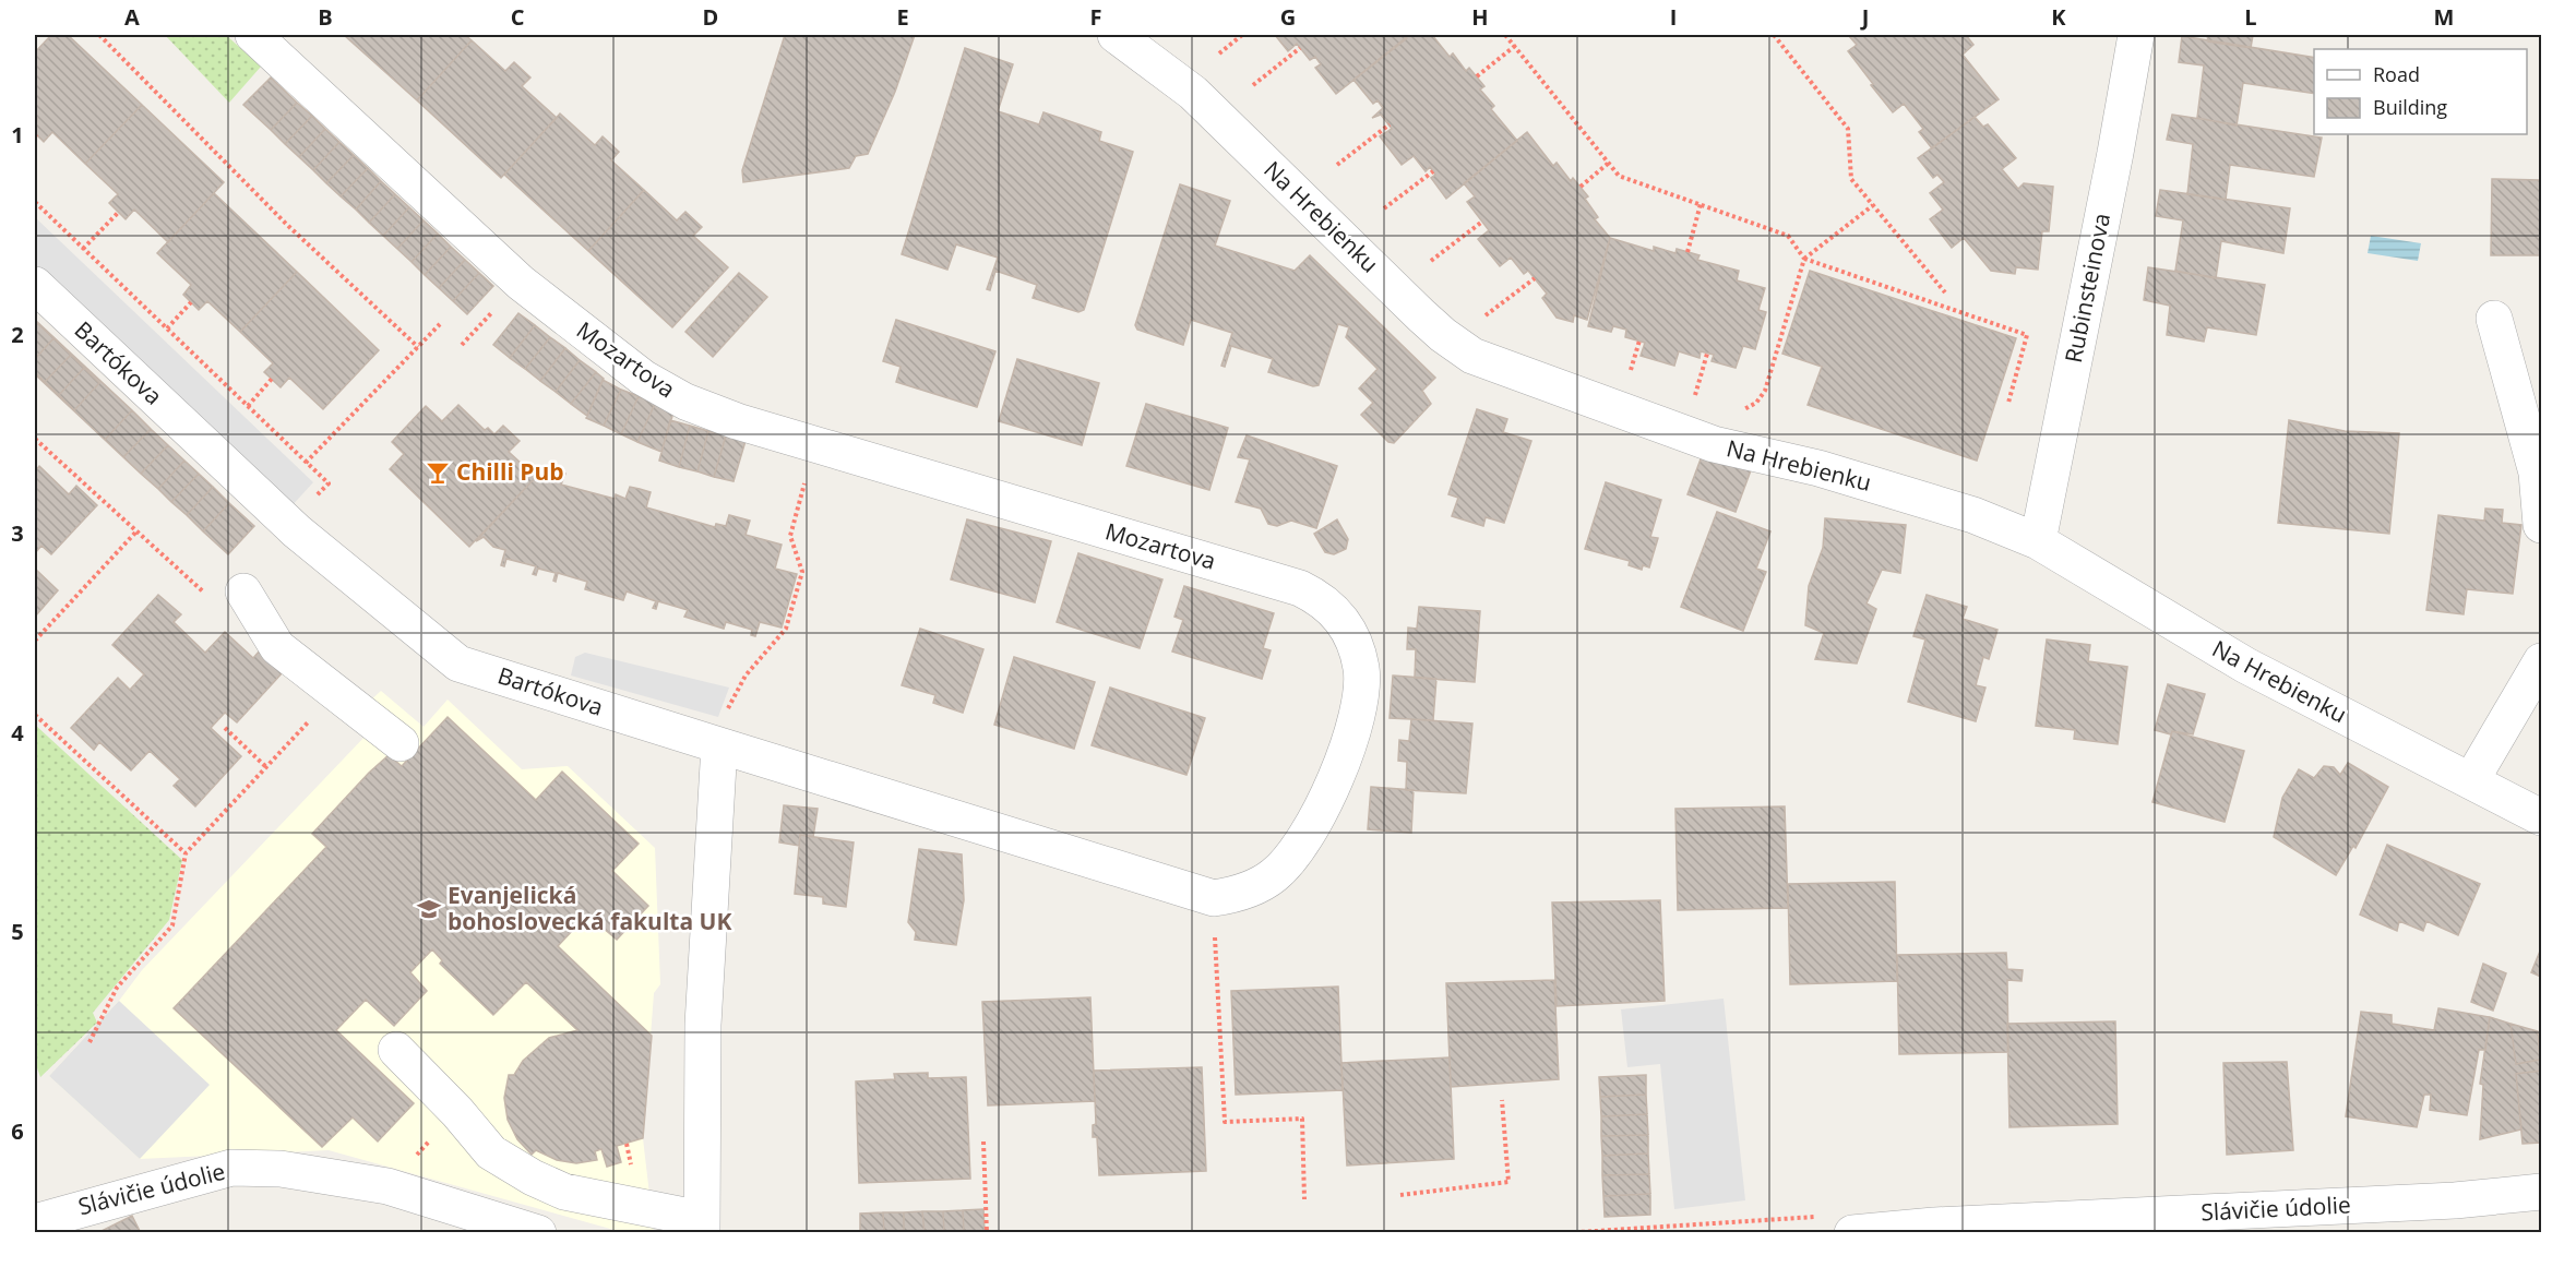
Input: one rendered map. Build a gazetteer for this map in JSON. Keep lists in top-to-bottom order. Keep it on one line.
{"streets":{"street":["Na Hrebienku","Rubinsteinova","Mozartova","Bartókova","Slávičie údolie"]},"crossings":[["Na Hrebienku","Rubinsteinova"],["Mozartova","Bartókova"]],"places":{"bar":["Chilli Pub"],"school or university":["Evanjelická bohoslovecká fakulta UK"]},"legend":["Road","Building"],"grid":{"columns":["A","B","C","D","E","F","G","H","I","J","K","L","M"],"rows":["1","2","3","4","5","6"]}}
